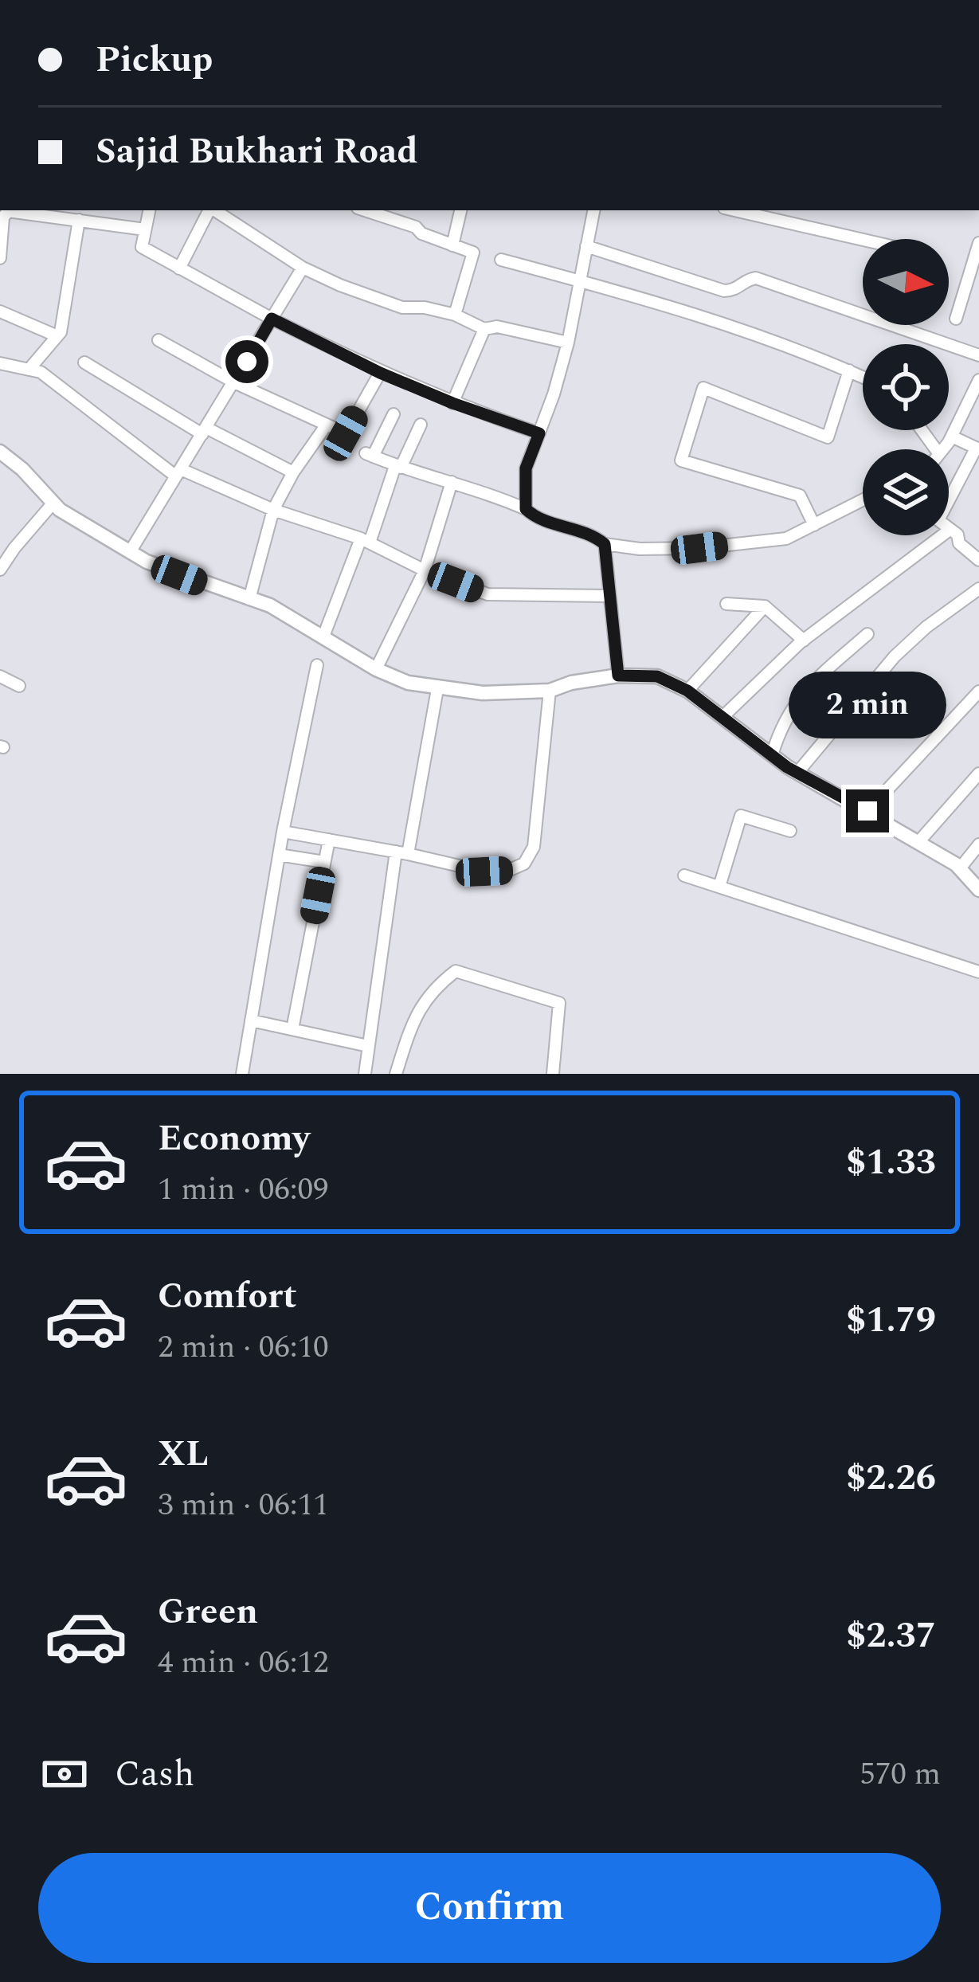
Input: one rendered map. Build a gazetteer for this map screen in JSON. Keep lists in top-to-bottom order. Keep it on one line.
{"north":"right","page":{"banner":["Pickup","Sajid Bukhari Road"],"bubble":"2 min","list":[{"name":"Economy","note":"1 min · 06:09","value":"$1.33"},{"name":"Comfort","note":"2 min · 06:10","value":"$1.79"},{"name":"XL","note":"3 min · 06:11","value":"$2.26"},{"name":"Green","note":"4 min · 06:12","value":"$2.37"}],"pay":["Cash","570 m"],"buttons":"Confirm"}}
